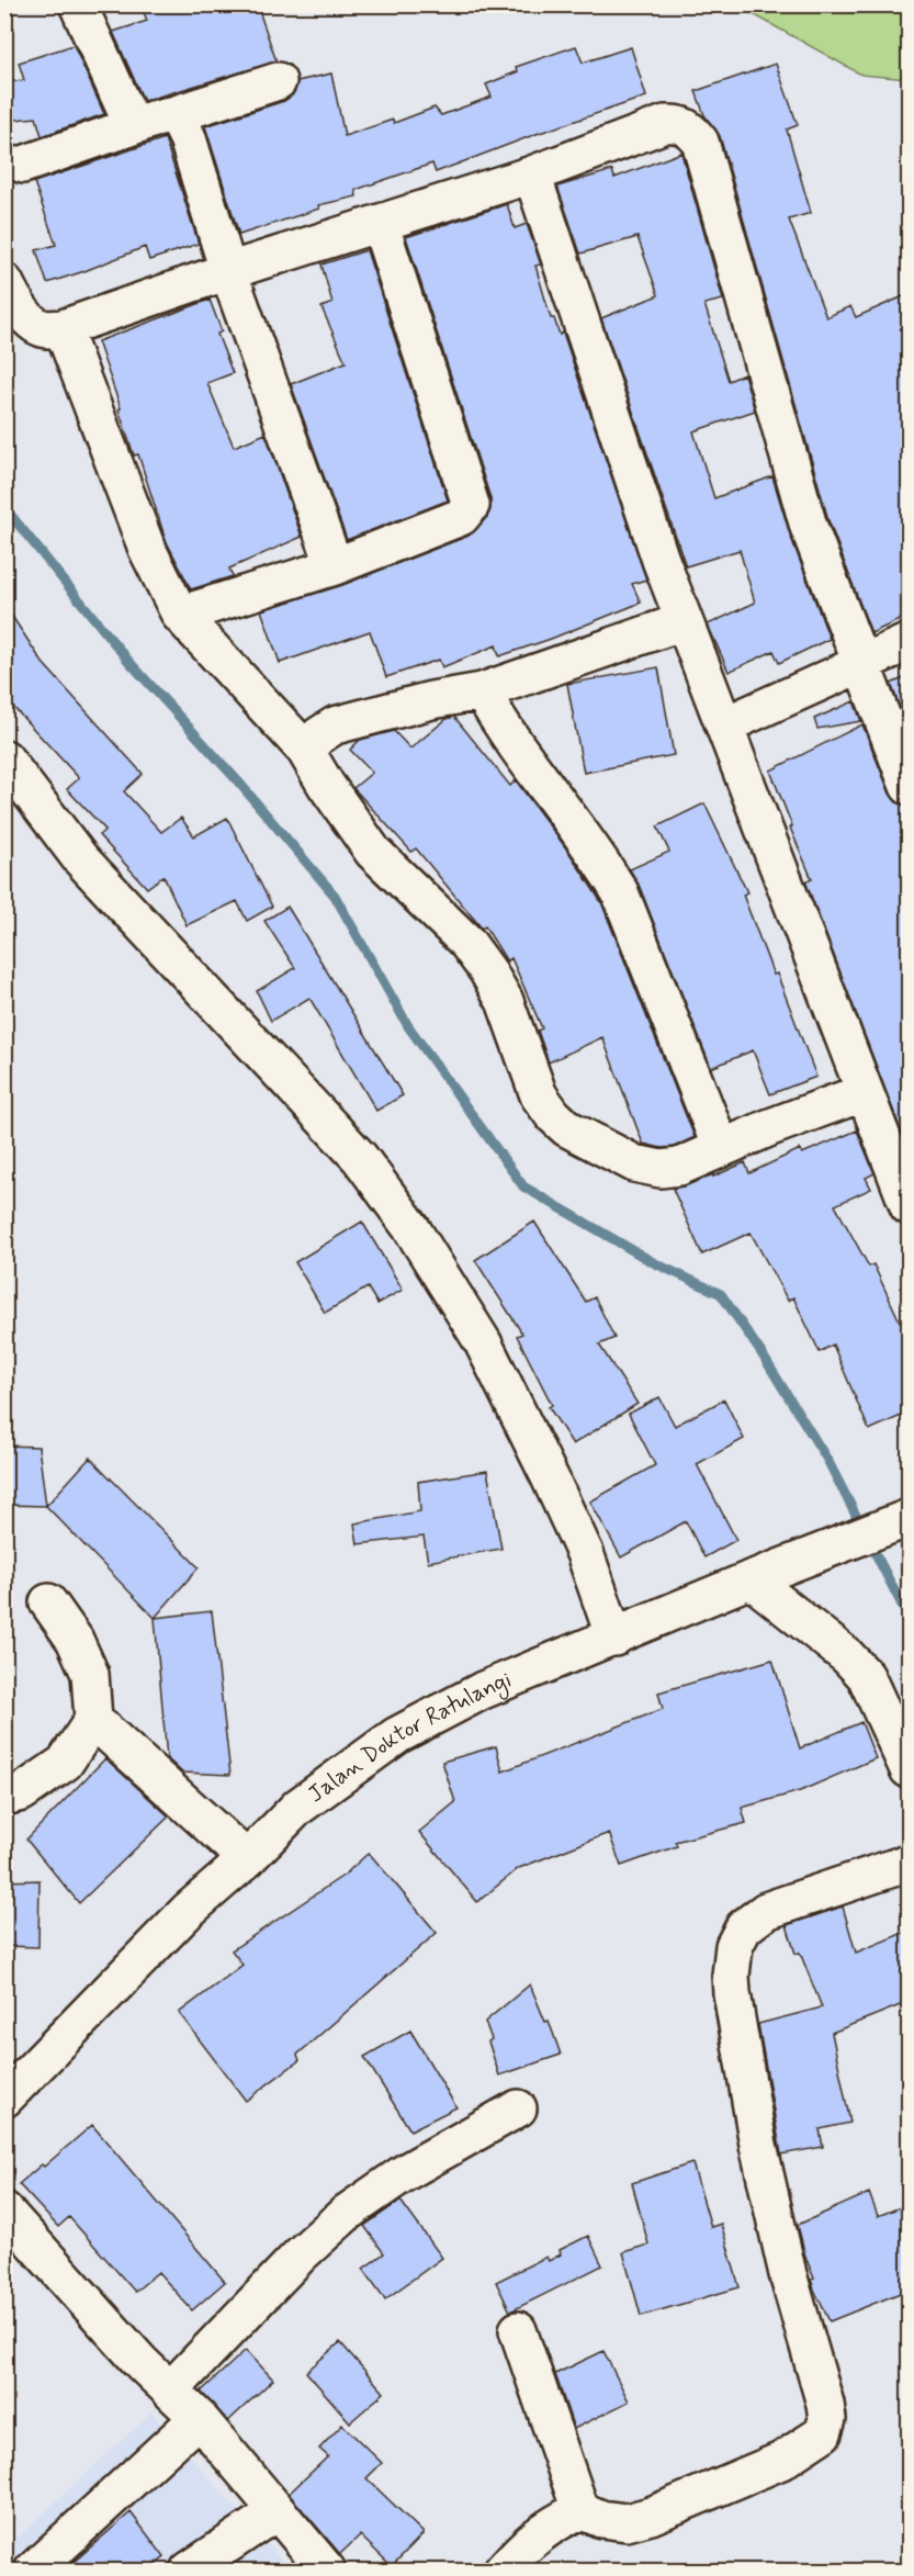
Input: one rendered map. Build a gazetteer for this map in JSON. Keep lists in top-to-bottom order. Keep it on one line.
{"streets":{"main road":["Jalan Doktor Ratulangi"]}}
